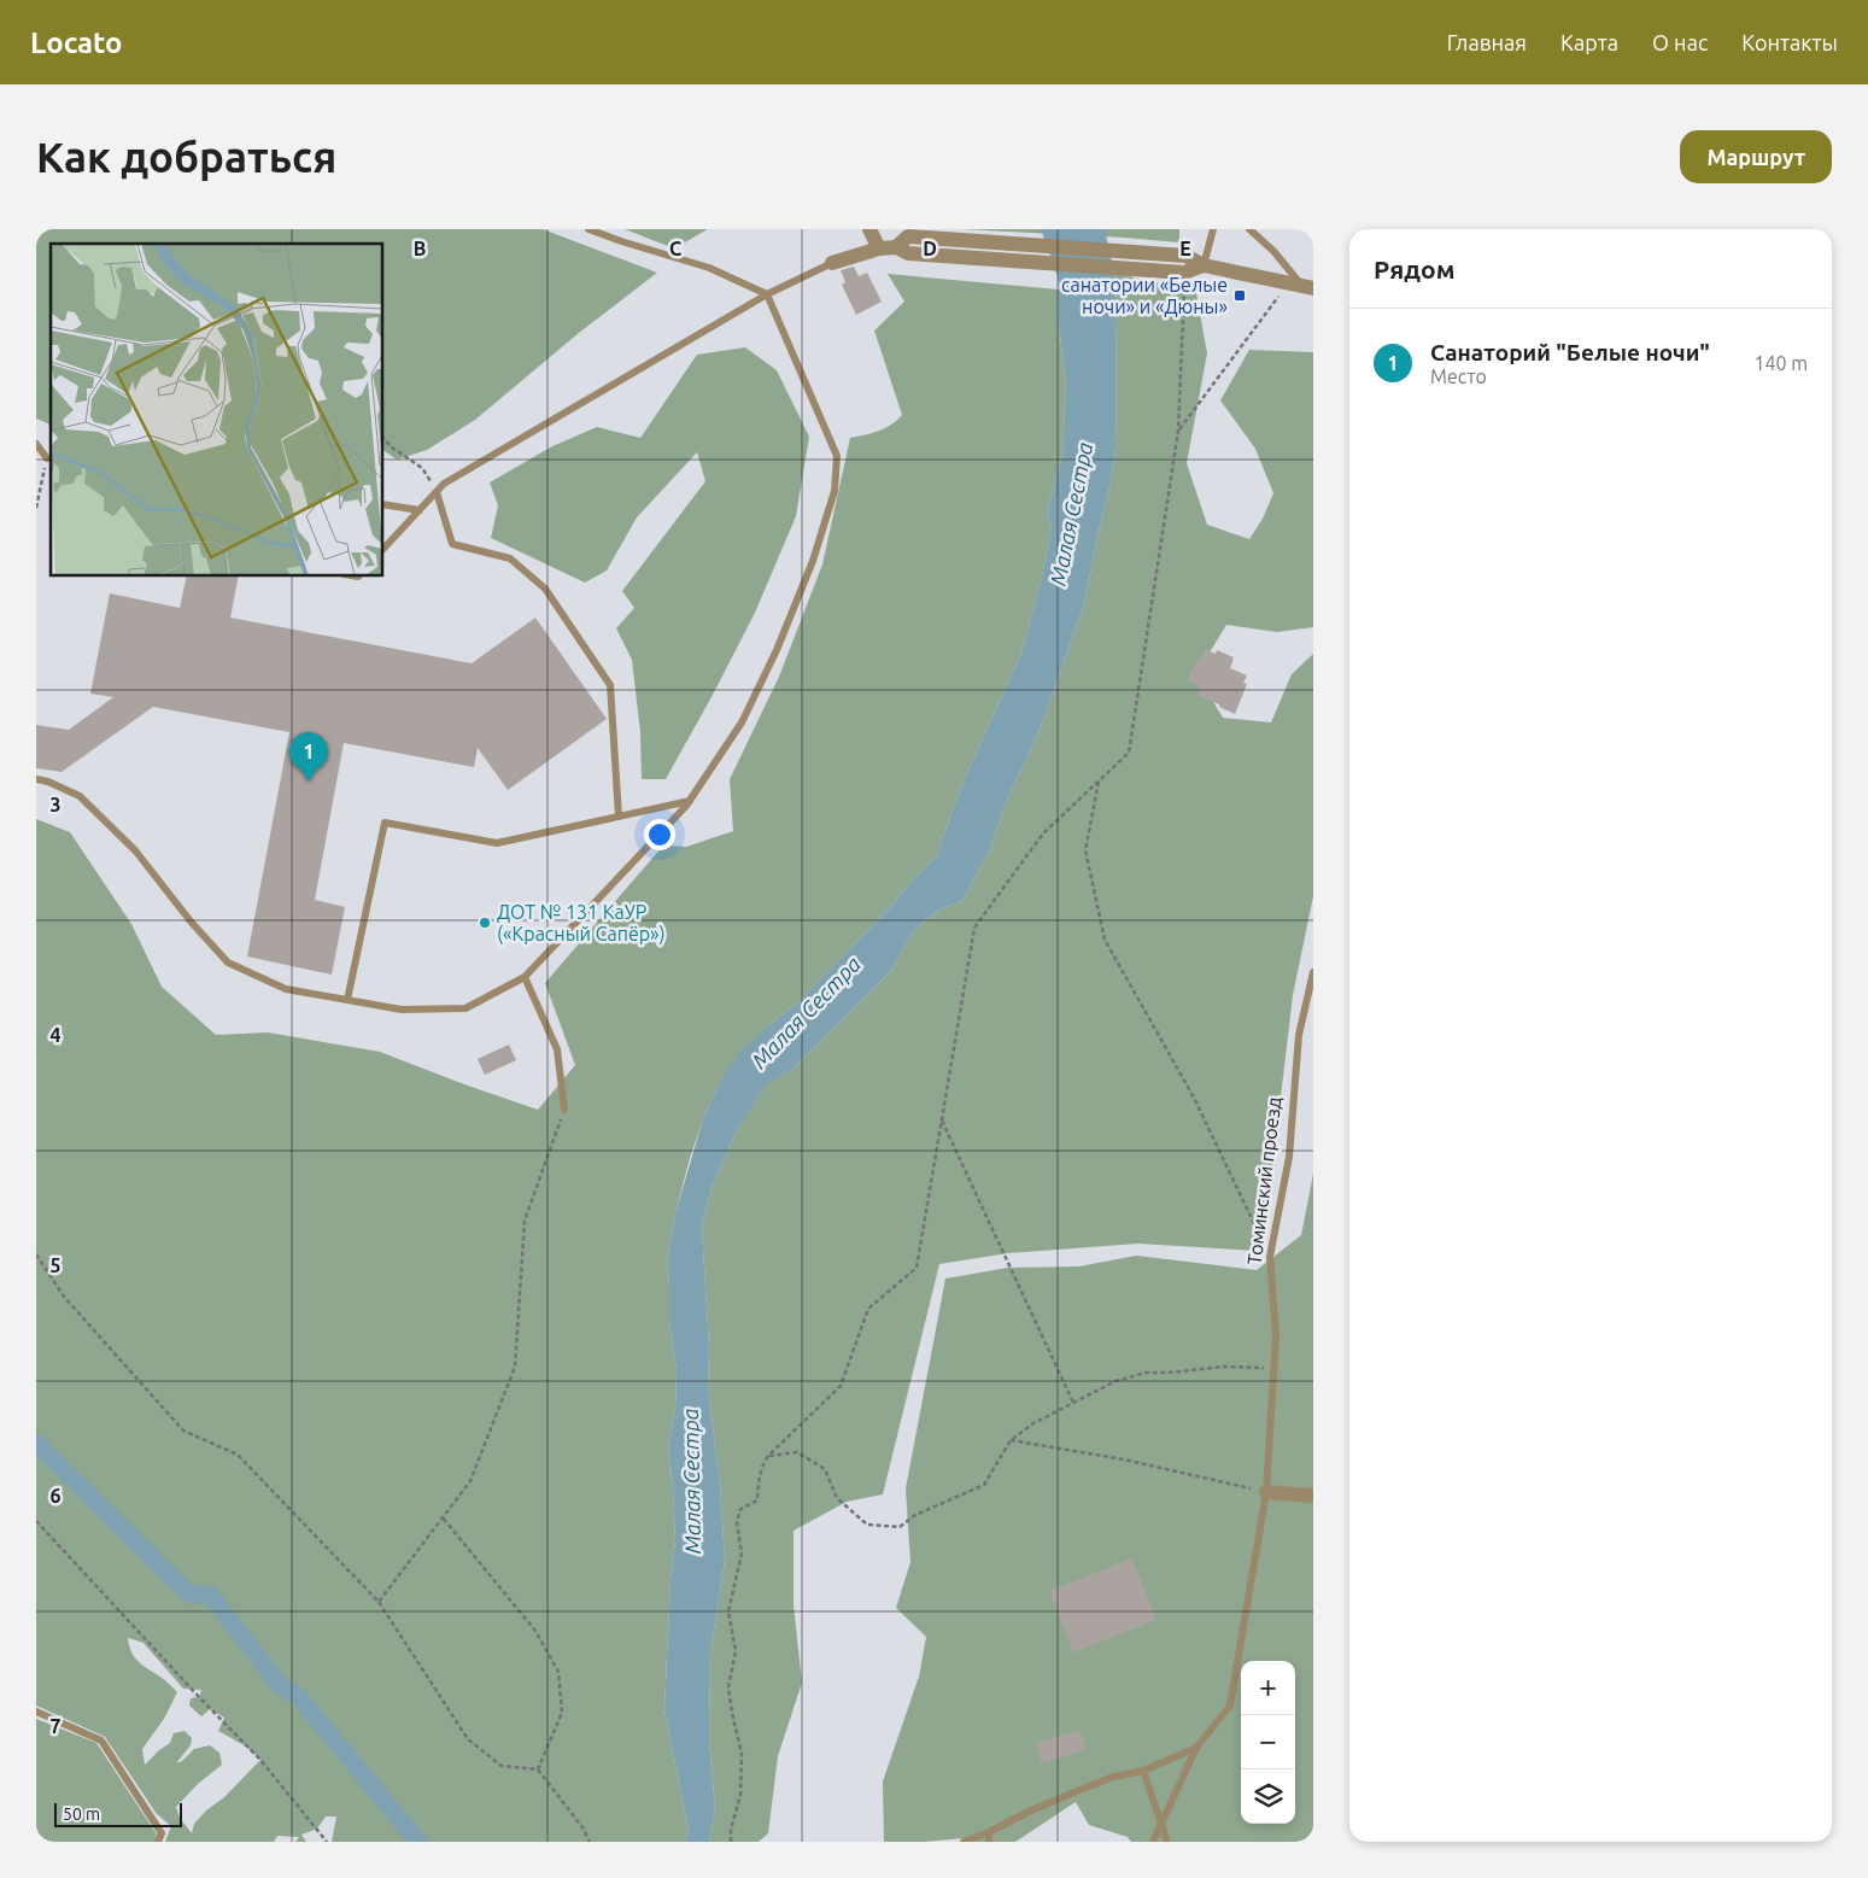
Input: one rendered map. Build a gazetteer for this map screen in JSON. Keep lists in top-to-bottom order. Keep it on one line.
{"streets":{"lane":["Томинский проезд"]},"water":["Малая Сестра"],"places":{"transit":["санатории «Белые ночи» и «Дюны»"],"other":["ДОТ № 131 КаУР («Красный Сапёр»)"]},"scale_bar":"50 m","page":{"header":"Locato","nav":["Главная","Карта","О нас","Контакты"],"buttons":"Маршрут","title":"Как добраться","heading":"Рядом","list":[{"mark":"1","name":"Санаторий \"Белые ночи\"","note":"Место","value":"140 m"}],"pins":"1","map_buttons":["+","−"],"scale":"50 m"},"grid":{"columns":["B","C","D","E"],"rows":["3","4","5","6","7"]}}
